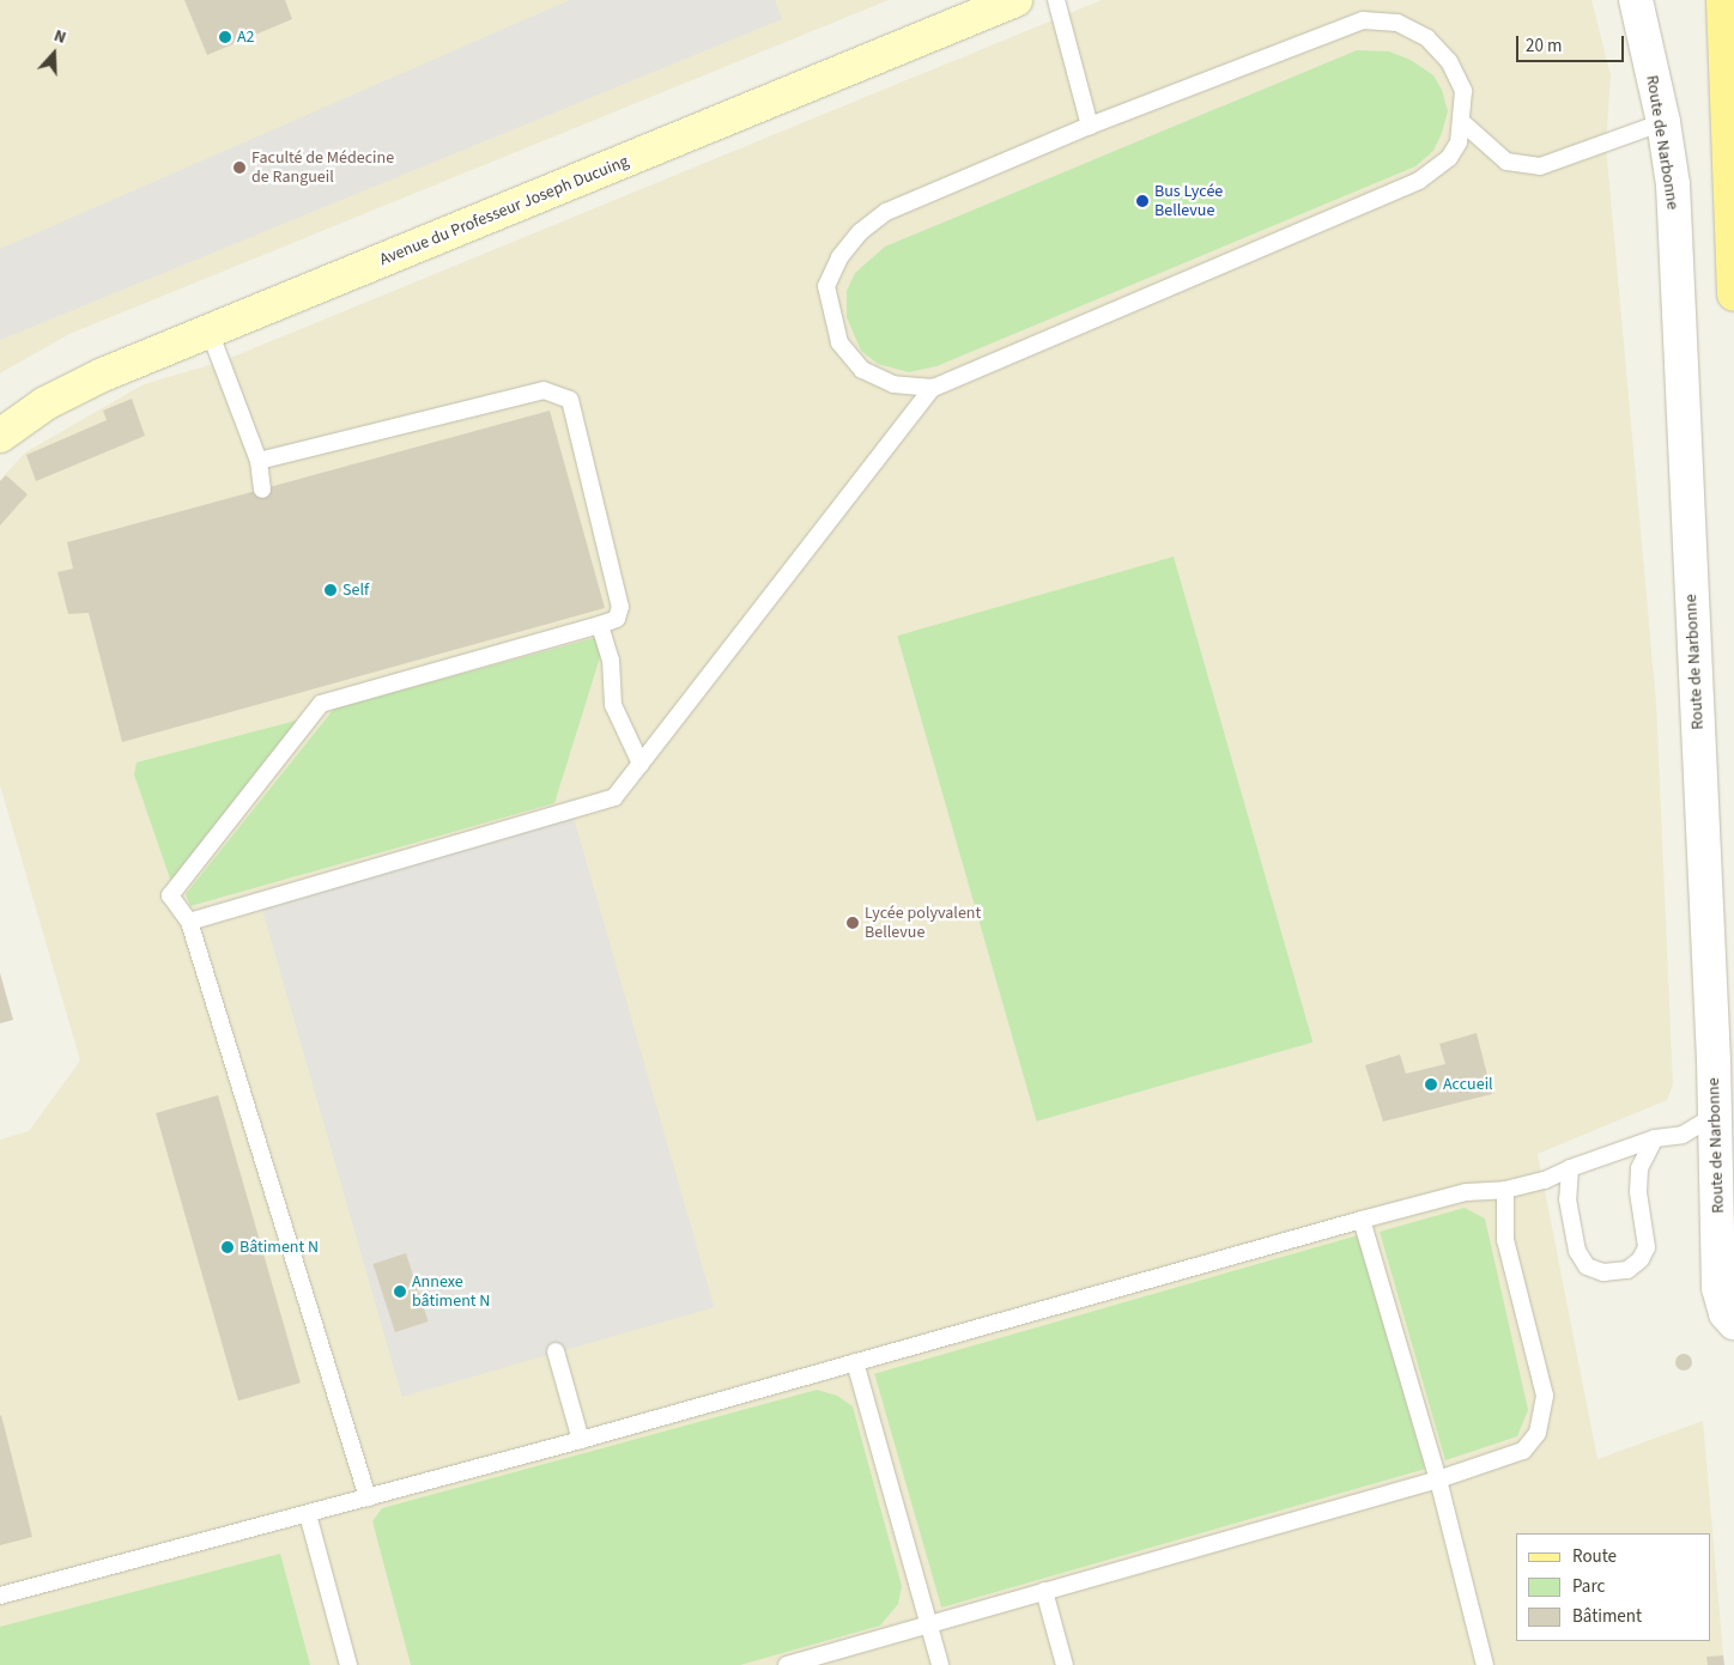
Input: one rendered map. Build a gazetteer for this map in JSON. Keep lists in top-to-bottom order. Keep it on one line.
{"streets":{"street":["Route de Narbonne","Avenue du Professeur Joseph Ducuing"]},"places":["A2","Faculté de Médecine de Rangueil","Bus Lycée Bellevue","Self","Lycée polyvalent Bellevue","Accueil","Bâtiment N","Annexe bâtiment N"],"legend":["Route","Parc","Bâtiment"],"scale_bar":"20 m","north":"top"}
